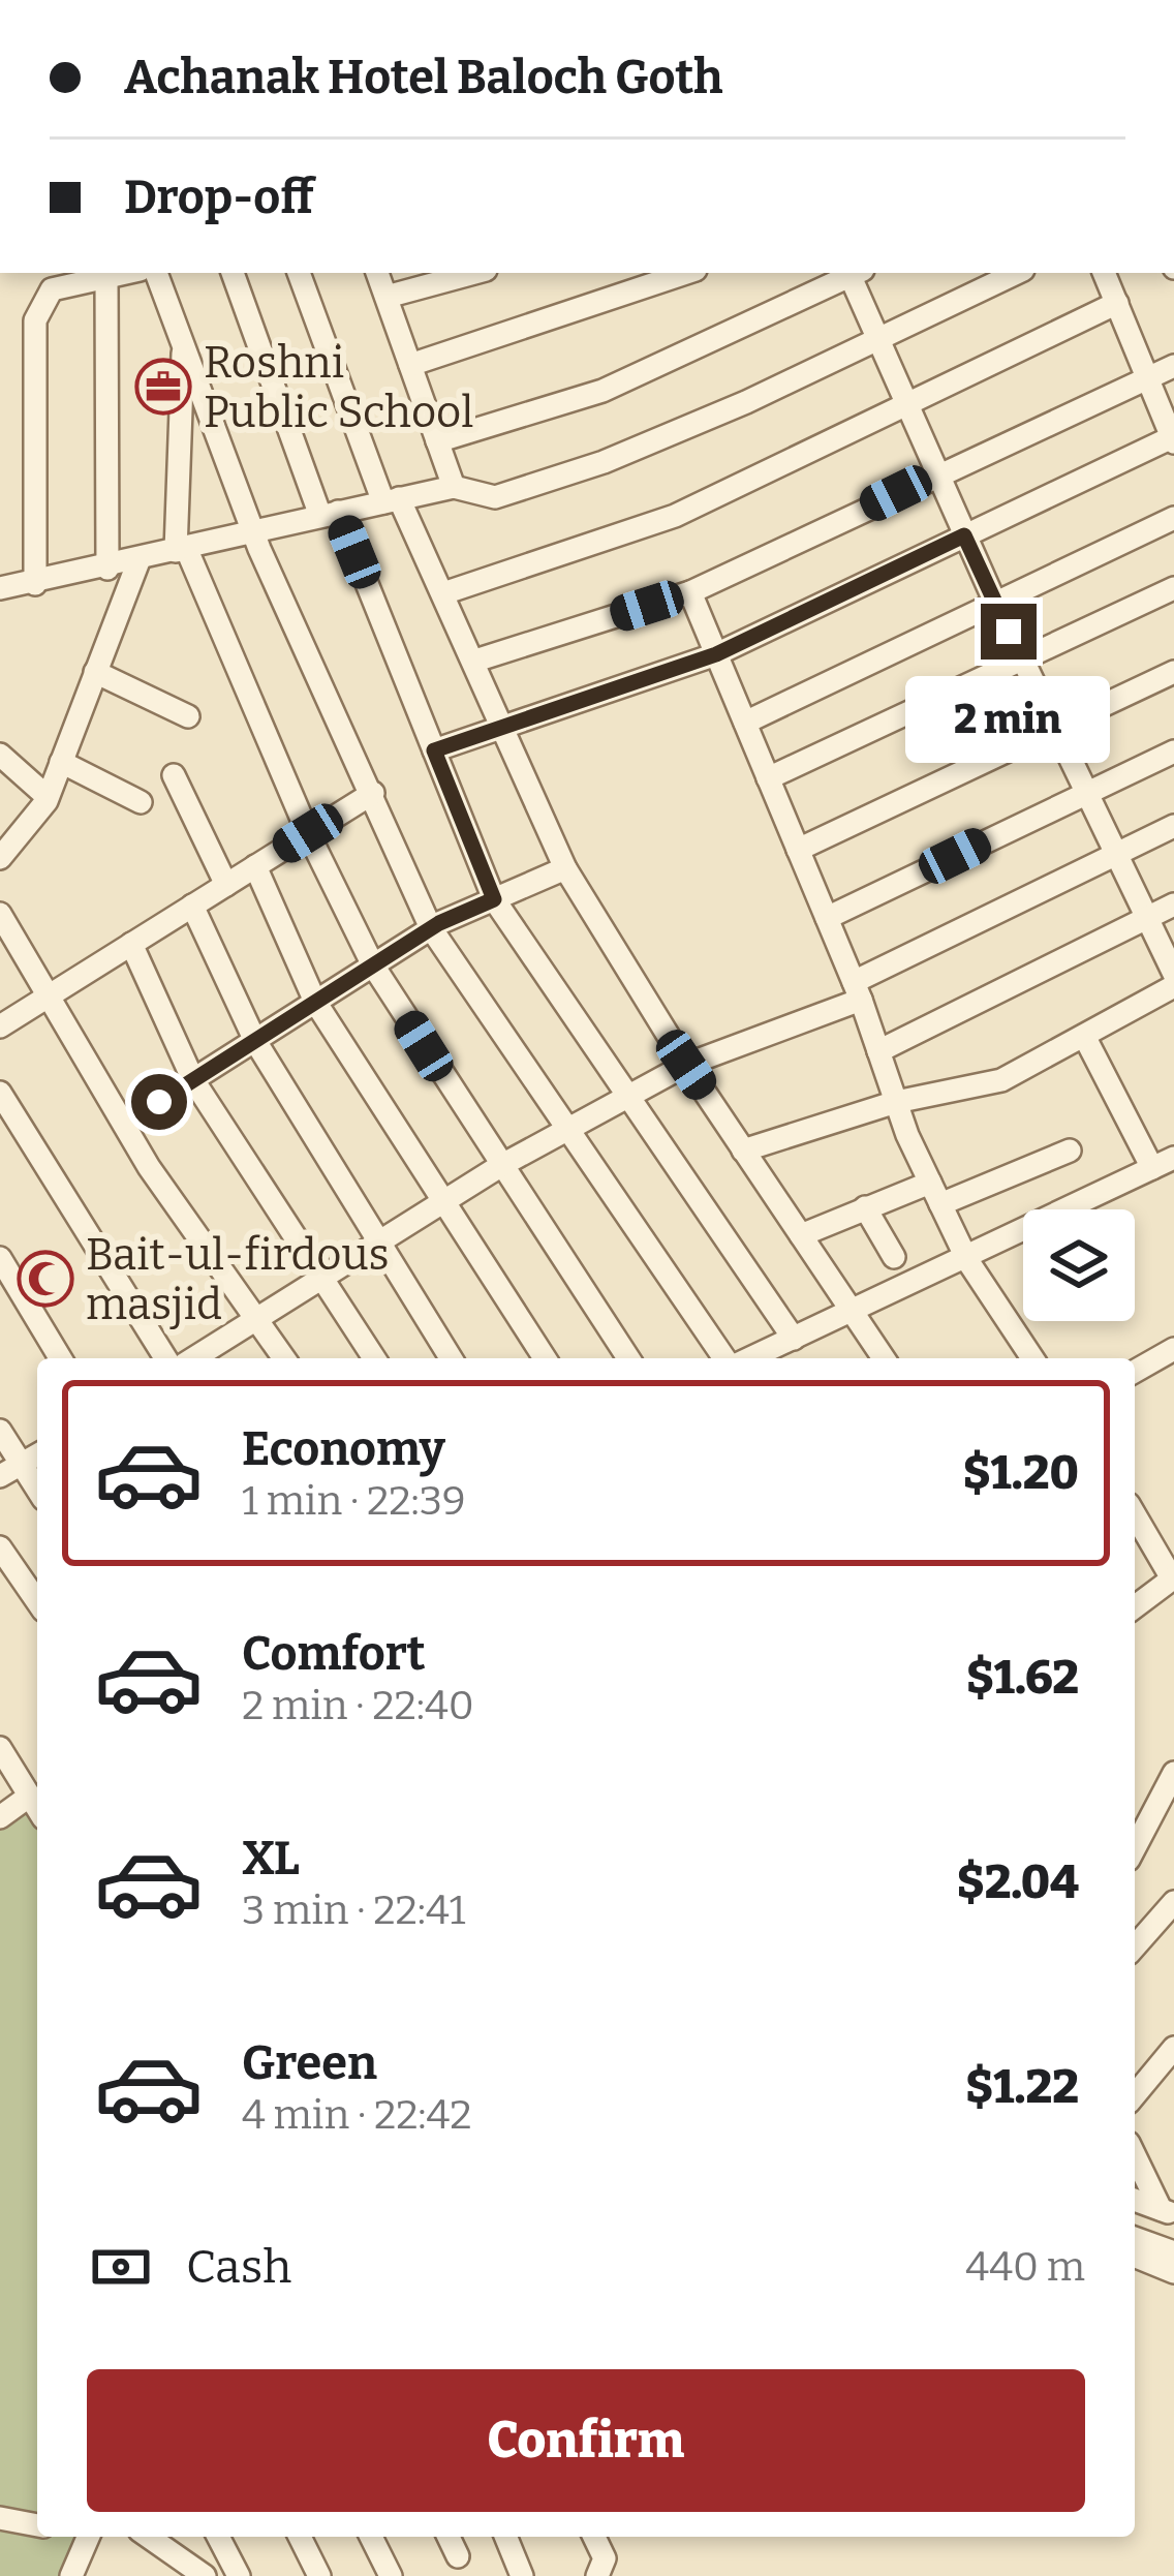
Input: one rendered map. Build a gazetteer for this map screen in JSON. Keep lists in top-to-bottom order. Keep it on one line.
{"places":{"office":["Roshni Public School"],"mosque":["Bait-ul-firdous masjid"]},"page":{"banner":["Achanak Hotel Baloch Goth","Drop-off"],"bubble":"2 min","list":[{"name":"Economy","note":"1 min · 22:39","value":"$1.20"},{"name":"Comfort","note":"2 min · 22:40","value":"$1.62"},{"name":"XL","note":"3 min · 22:41","value":"$2.04"},{"name":"Green","note":"4 min · 22:42","value":"$1.22"}],"pay":["Cash","440 m"],"buttons":"Confirm"}}
